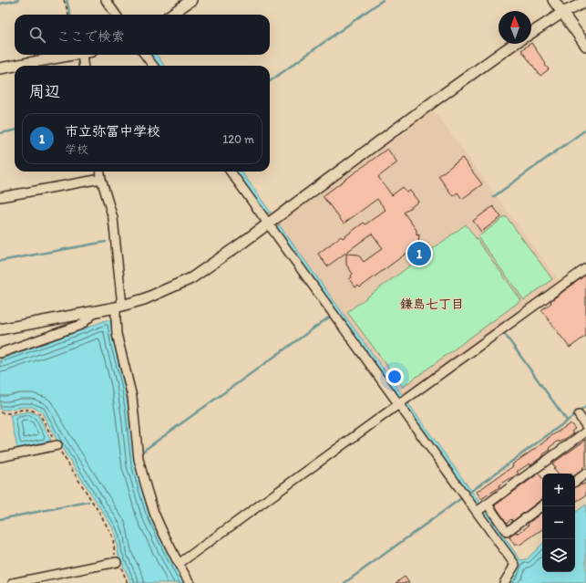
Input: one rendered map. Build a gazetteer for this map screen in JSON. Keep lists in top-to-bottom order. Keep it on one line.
{"districts":["鎌島七丁目"],"north":"top","page":{"search":"ここで検索","heading":"周辺","list":[{"mark":"1","name":"市立弥冨中学校","note":"学校","value":"120 m"}],"pins":"1","map_buttons":["+","−"]}}
